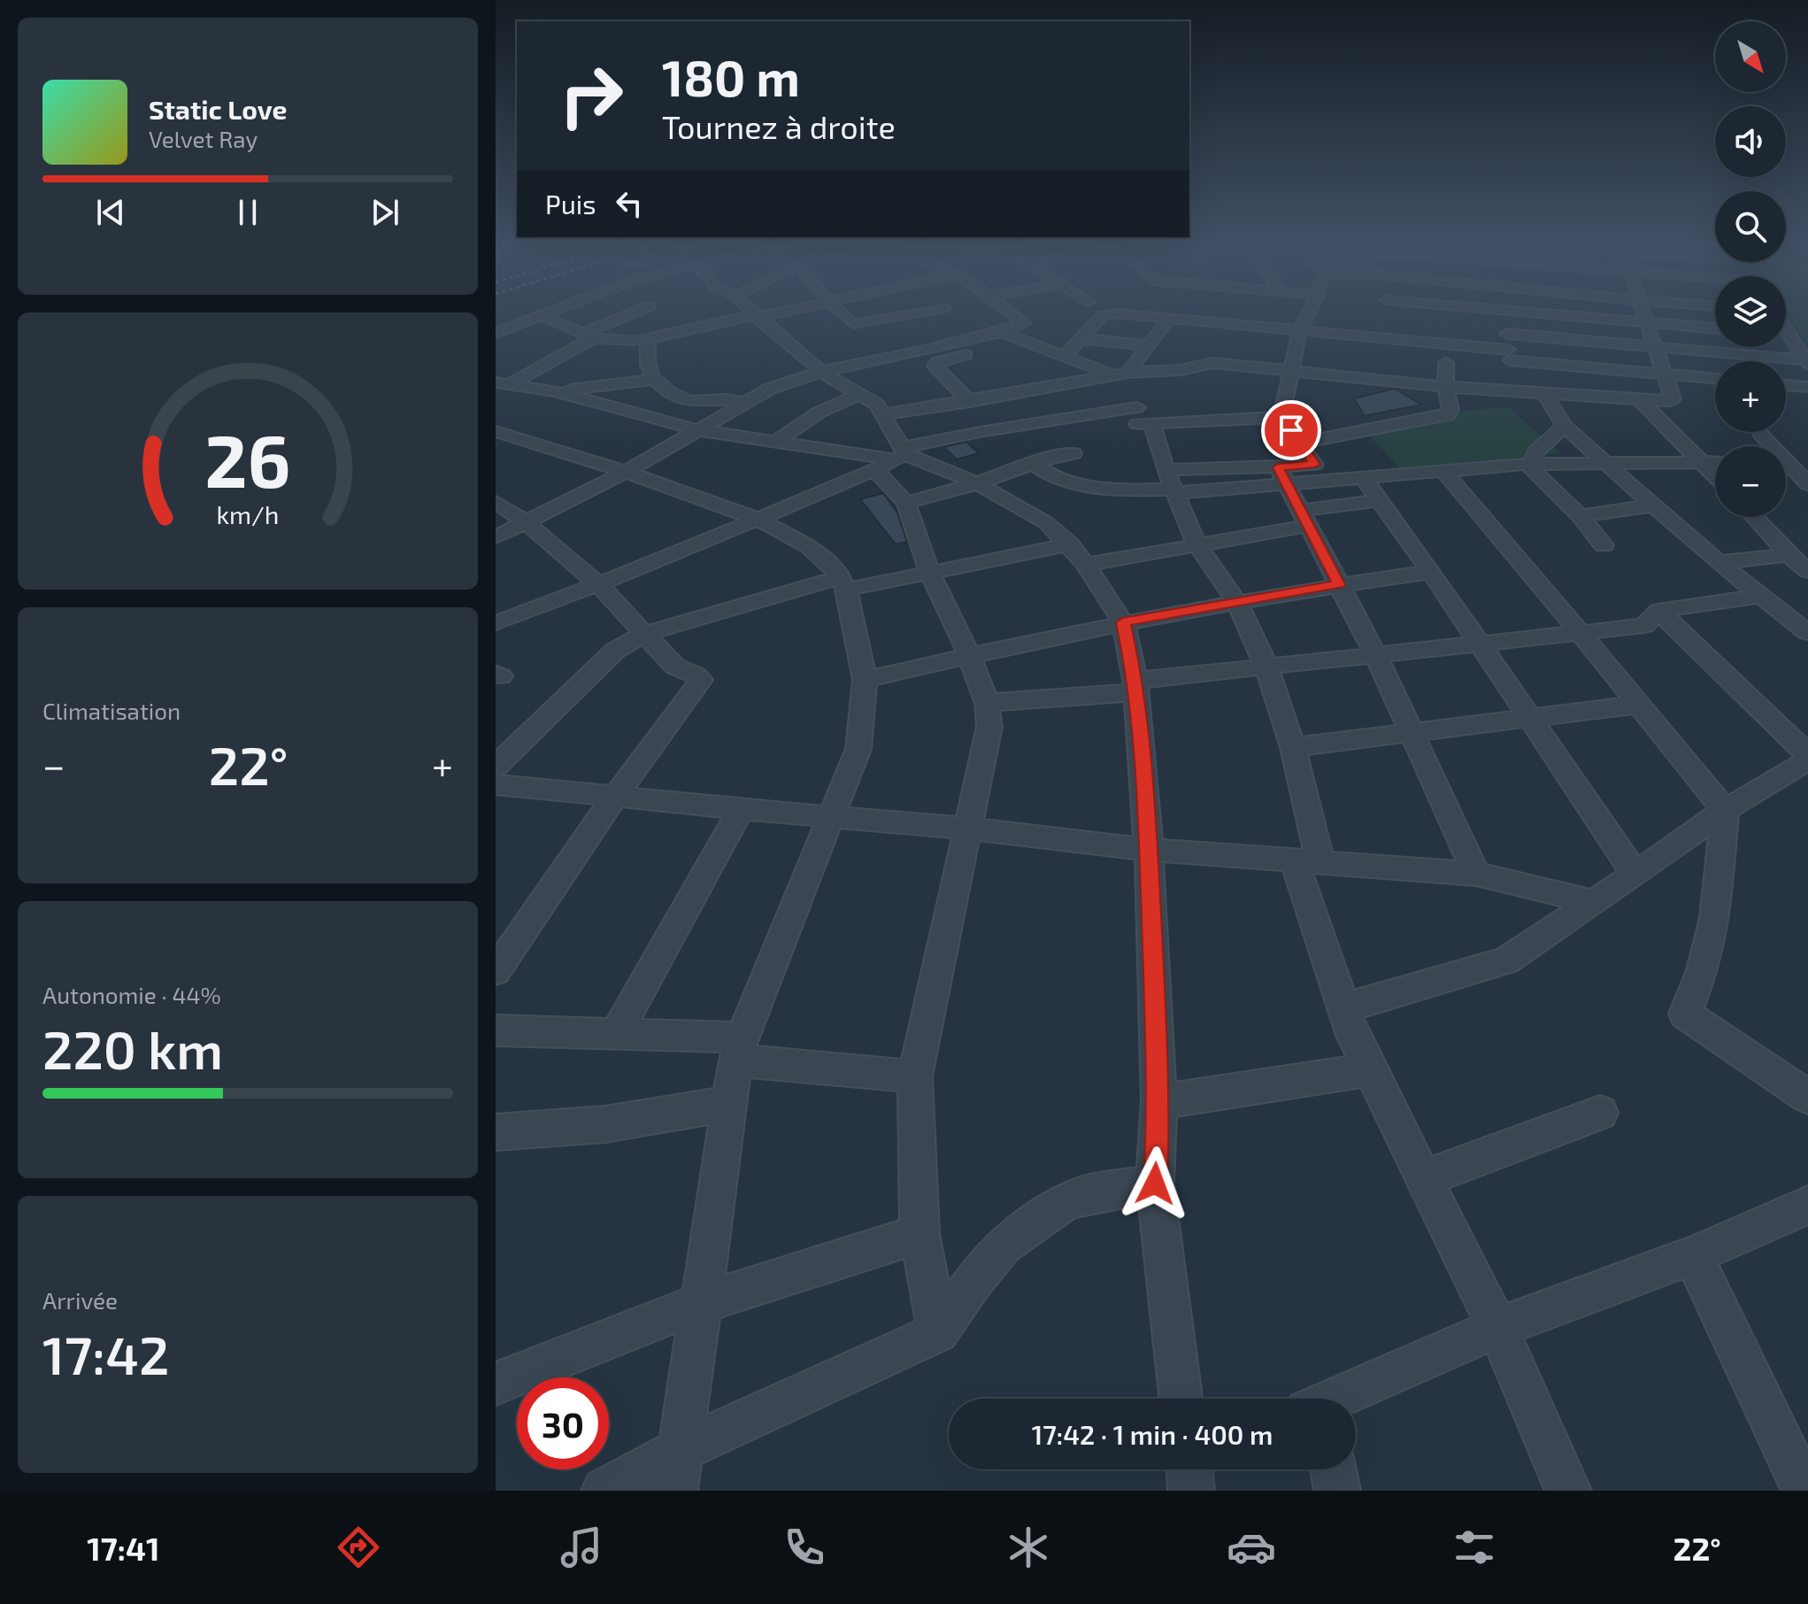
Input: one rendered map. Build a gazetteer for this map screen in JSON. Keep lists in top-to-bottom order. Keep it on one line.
{"north":"bottom right","page":{"map_buttons":["+","−"],"turn":["180 m","Tournez à droite"],"song":["Static Love","Velvet Ray"],"then":"Puis","tile":["Climatisation",["Autonomie · 44%","220 km"],["Arrivée","17:42"]],"heat":["−","22°","+"],"limit":"30","trip":"17:42 · 1 min · 400 m","tabs":["17:41","22°"],"gauge":["26","km/h"]}}
